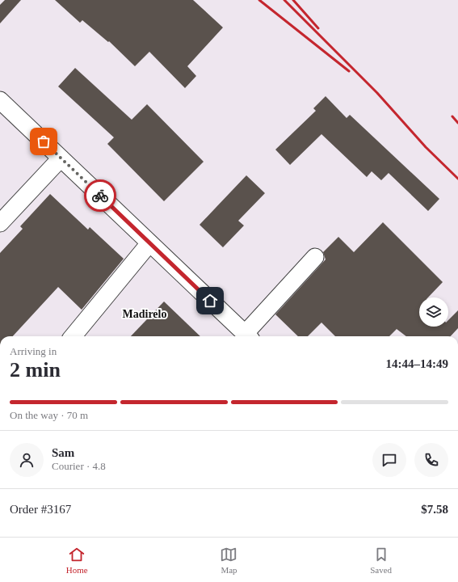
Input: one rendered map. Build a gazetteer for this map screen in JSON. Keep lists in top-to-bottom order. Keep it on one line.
{"districts":["Madirelo"],"page":{"heading":["2 min","Arriving in","14:44–14:49"],"panel":["Sam","Courier · 4.8","Order #3167","$7.58"],"bar":"On the way · 70 m","tabs":["Home","Map","Saved"]}}
